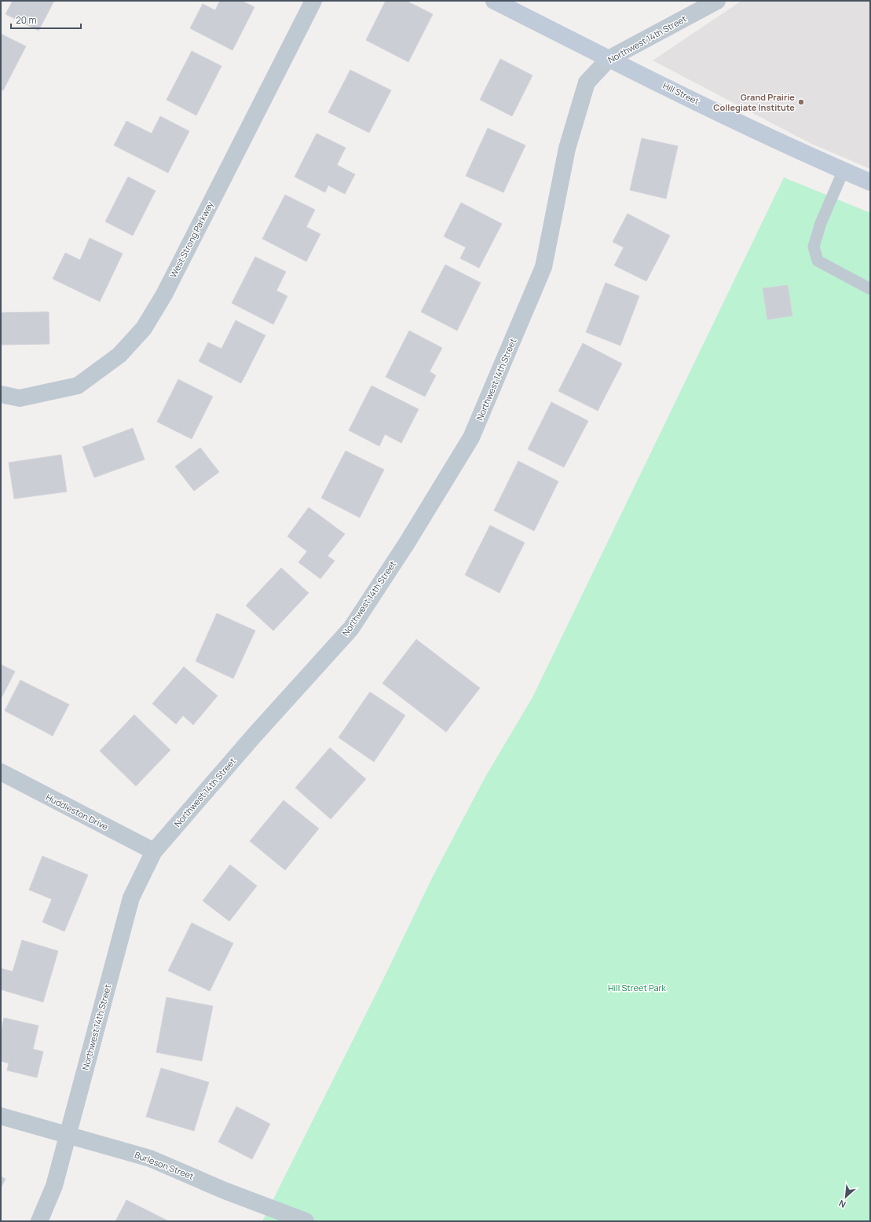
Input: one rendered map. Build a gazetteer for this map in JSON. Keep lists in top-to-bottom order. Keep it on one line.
{"streets":{"street":["Northwest 14th Street","Hill Street","West Strong Parkway","Huddleston Drive","Burleson Street"]},"crossings":[["Northwest 14th Street","Hill Street"],["Northwest 14th Street","Huddleston Drive"],["Northwest 14th Street","Burleson Street"]],"parks":["Hill Street Park"],"places":["Grand Prairie Collegiate Institute"],"scale_bar":"20 m","north":"bottom left"}
